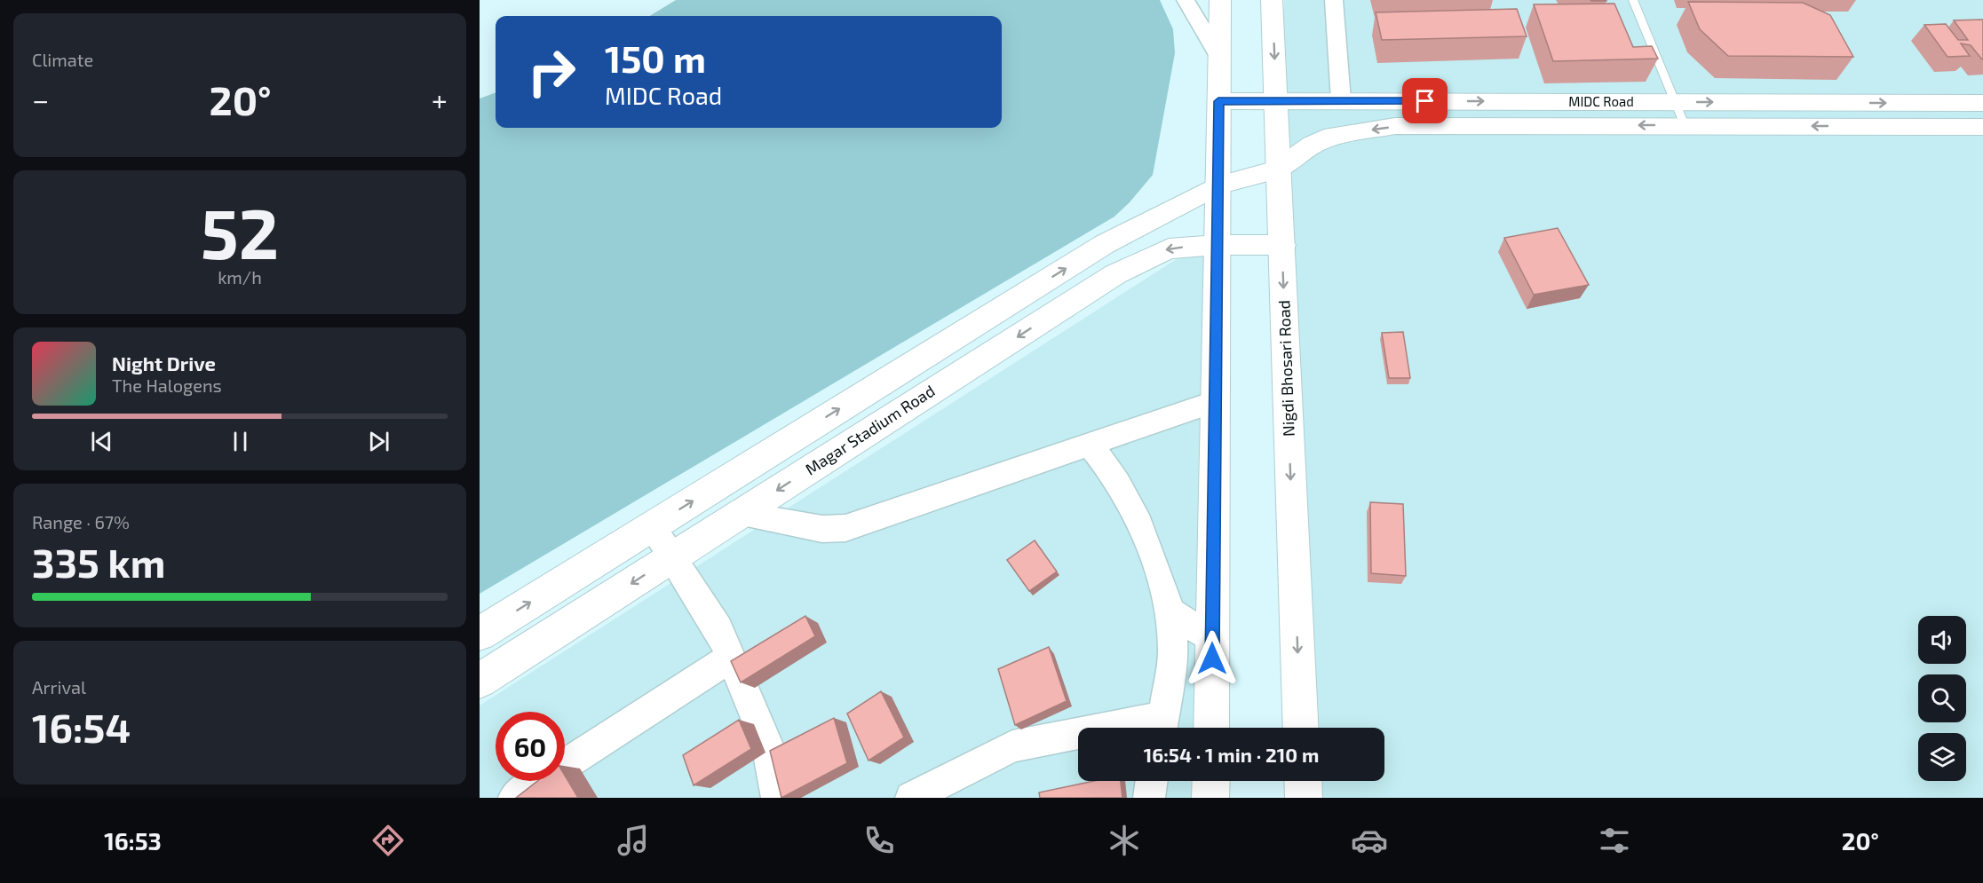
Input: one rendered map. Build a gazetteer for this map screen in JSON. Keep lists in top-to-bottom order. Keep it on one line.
{"streets":{"main road":["MIDC Road","Nigdi Bhosari Road","Magar Stadium Road"]},"crossings":[["MIDC Road","Nigdi Bhosari Road"],["Nigdi Bhosari Road","Magar Stadium Road"]],"page":{"tile":["Climate",["52","km/h"],["Range · 67%","335 km"],["Arrival","16:54"]],"turn":["150 m","MIDC Road"],"heat":["−","20°","+"],"song":["Night Drive","The Halogens"],"limit":"60","trip":"16:54 · 1 min · 210 m","tabs":["16:53","20°"]}}
